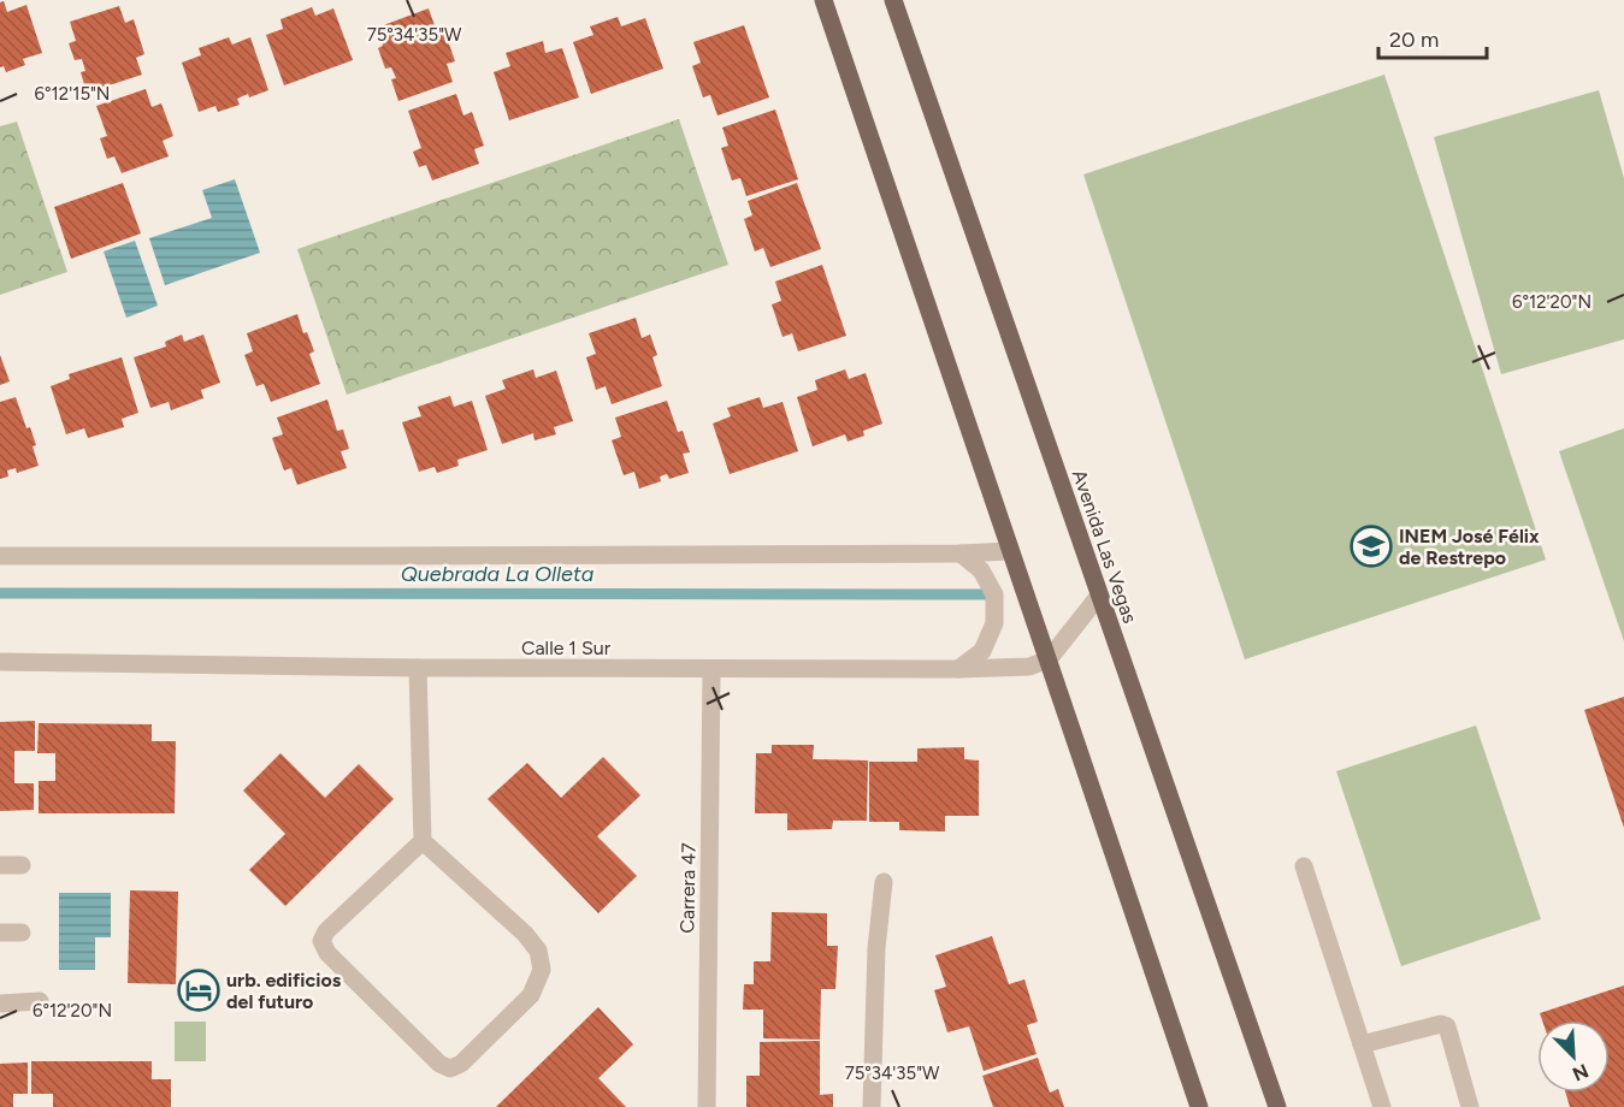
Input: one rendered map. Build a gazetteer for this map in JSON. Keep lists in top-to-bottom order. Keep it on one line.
{"streets":{"main road":["Avenida Las Vegas"],"street":["Calle 1 Sur","Carrera 47"]},"crossings":[["Calle 1 Sur","Carrera 47"]],"water":["Quebrada La Olleta"],"places":{"school or university":["INEM José Félix de Restrepo"],"hotel":["urb. edificios del futuro"]},"scale_bar":"20 m","north":"bottom right","coordinates":["75°34'35\"W","6°12'15\"N","6°12'20\"N"]}
